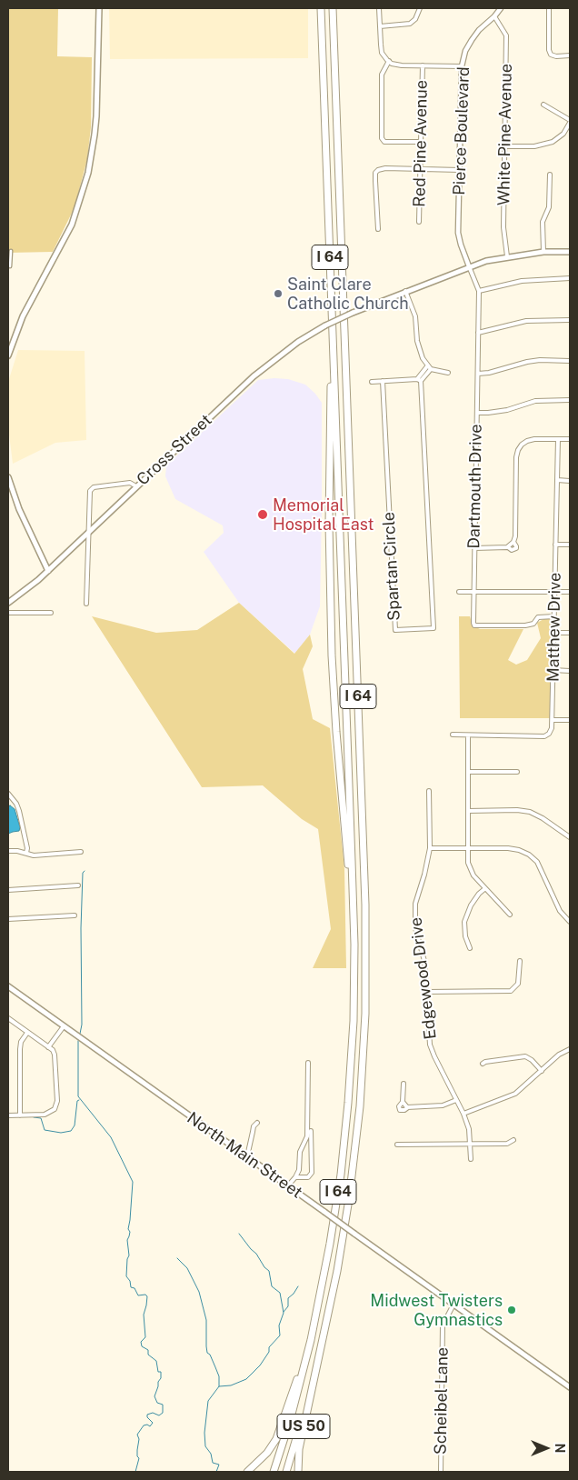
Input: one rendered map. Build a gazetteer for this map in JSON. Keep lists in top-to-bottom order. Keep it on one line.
{"streets":{"highway":["I 64","US 50"],"main road":["Cross Street","North Main Street"],"street":["Pierce Boulevard","White Pine Avenue","Red Pine Avenue","Dartmouth Drive","Spartan Circle","Matthew Drive","Edgewood Drive","Scheibel Lane"]},"crossings":[["Pierce Boulevard","White Pine Avenue"],["Pierce Boulevard","Cross Street"],["Pierce Boulevard","Dartmouth Drive"],["White Pine Avenue","Cross Street"],["I 64","US 50"],["Cross Street","Dartmouth Drive"],["Dartmouth Drive","Matthew Drive"],["North Main Street","Scheibel Lane"]],"places":["Saint Clare Catholic Church","Memorial Hospital East","Midwest Twisters Gymnastics"],"north":"right"}
